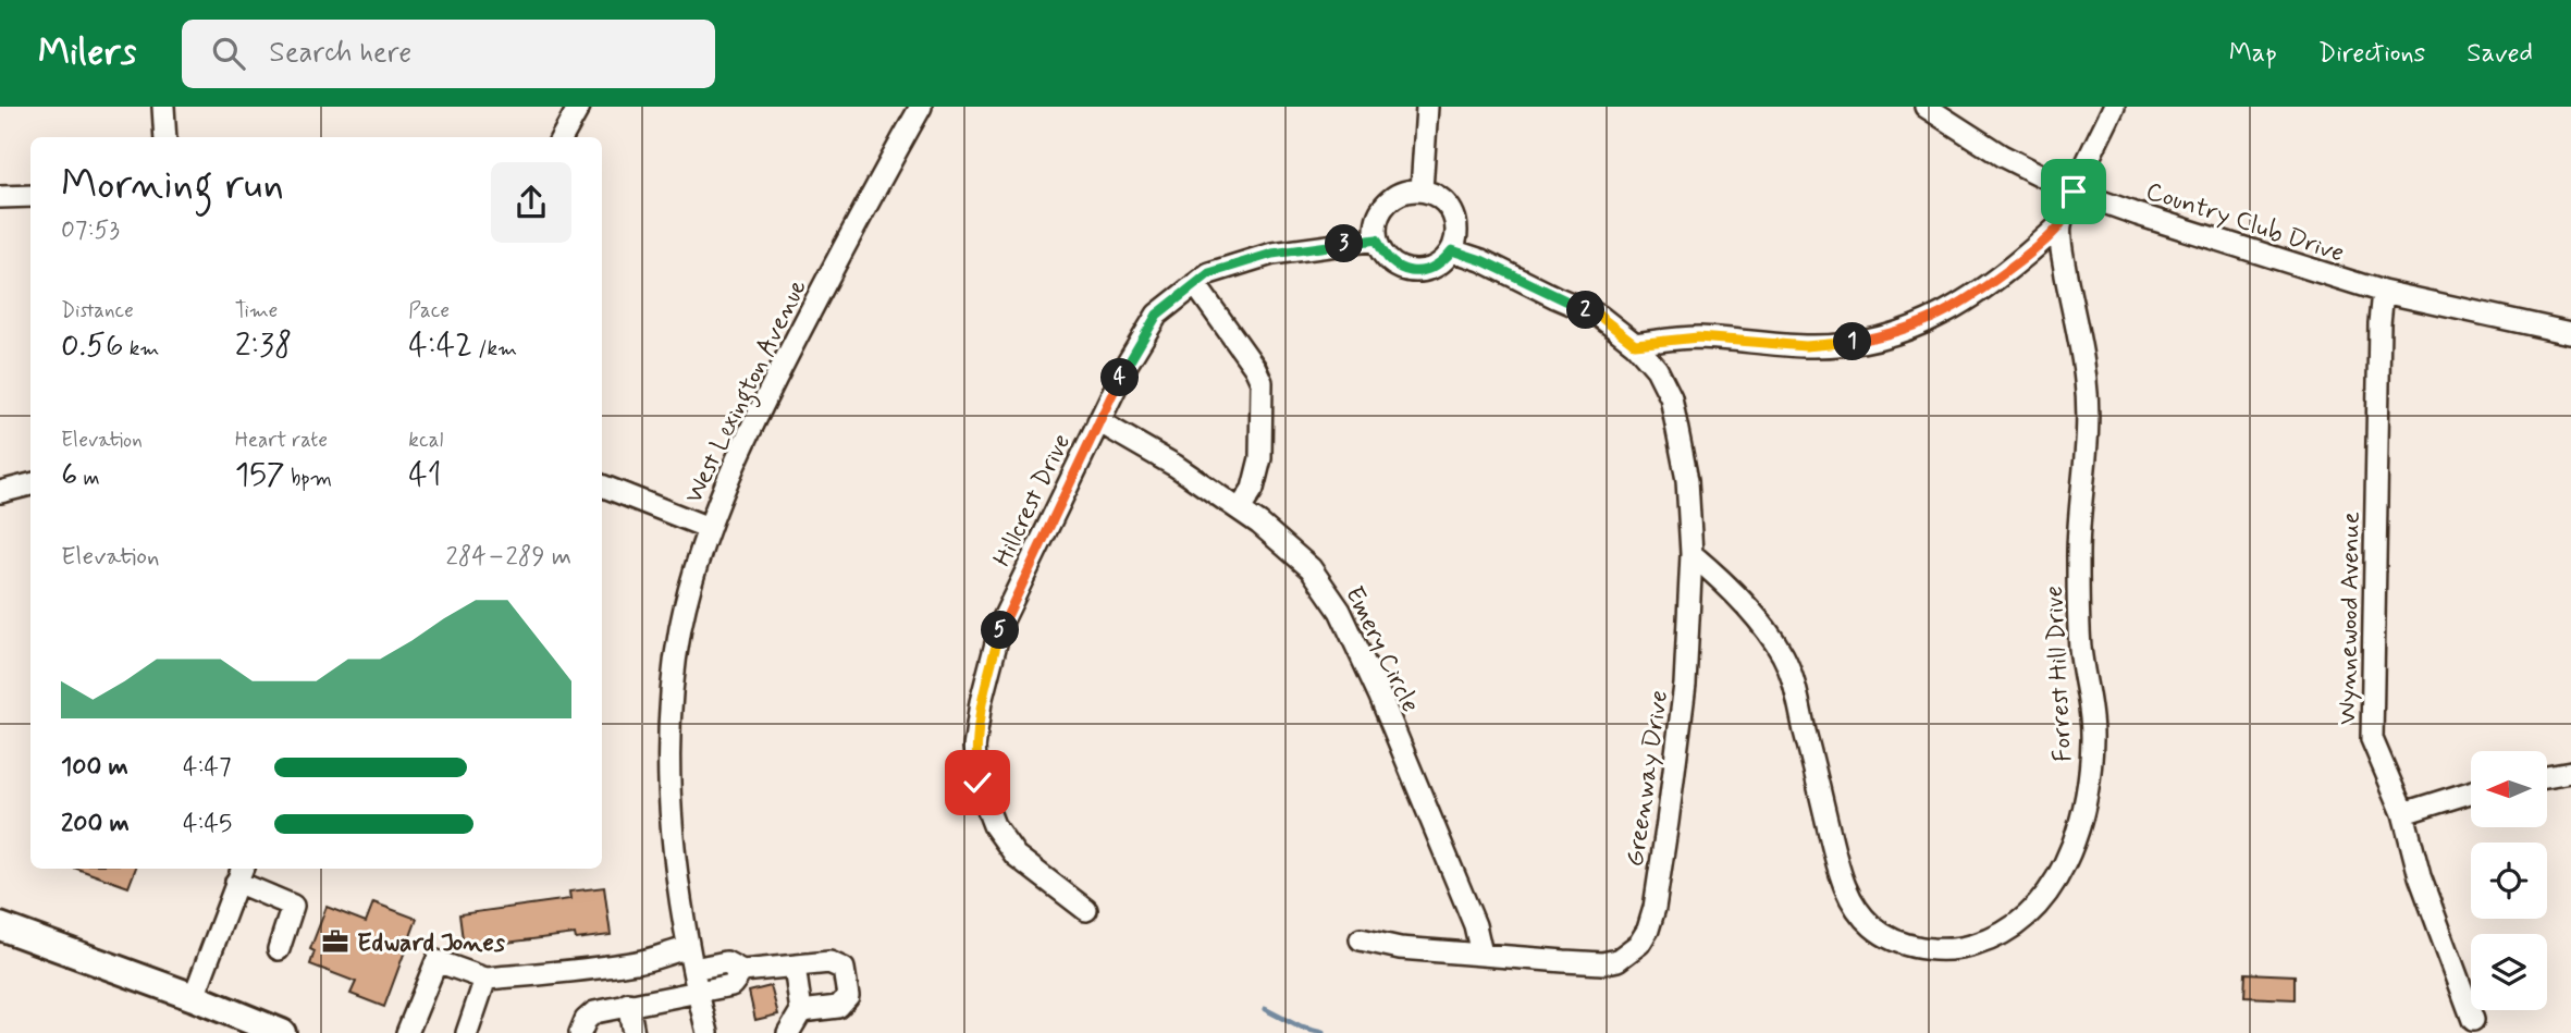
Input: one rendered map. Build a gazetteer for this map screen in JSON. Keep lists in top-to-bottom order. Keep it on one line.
{"streets":{"street":["Country Club Drive","West Lexington Avenue","Hillcrest Drive","Wynnewood Avenue","Emery Circle","Forrest Hill Drive","Greenway Drive"]},"crossings":[["Country Club Drive","Wynnewood Avenue"],["Country Club Drive","Forrest Hill Drive"],["Hillcrest Drive","Emery Circle"],["Hillcrest Drive","Greenway Drive"],["Emery Circle","Greenway Drive"],["Forrest Hill Drive","Greenway Drive"]],"places":{"office":["Edward Jones"]},"north":"left","page":{"header":"Milers","search":"Search here","nav":["Map","Directions","Saved"],"heading":["Morning run","07:53"],"pins":["3","2","1","4","5"],"stats":[["Distance","0.56 km"],["Time","2:38"],["Pace","4:42 /km"],["Elevation","6 m"],["Heart rate","157 bpm"],["kcal","41"]],"chart":["Elevation","284–289 m"],"list":[{"name":"100 m","note":"4:47"},{"name":"200 m","note":"4:45"}]}}
